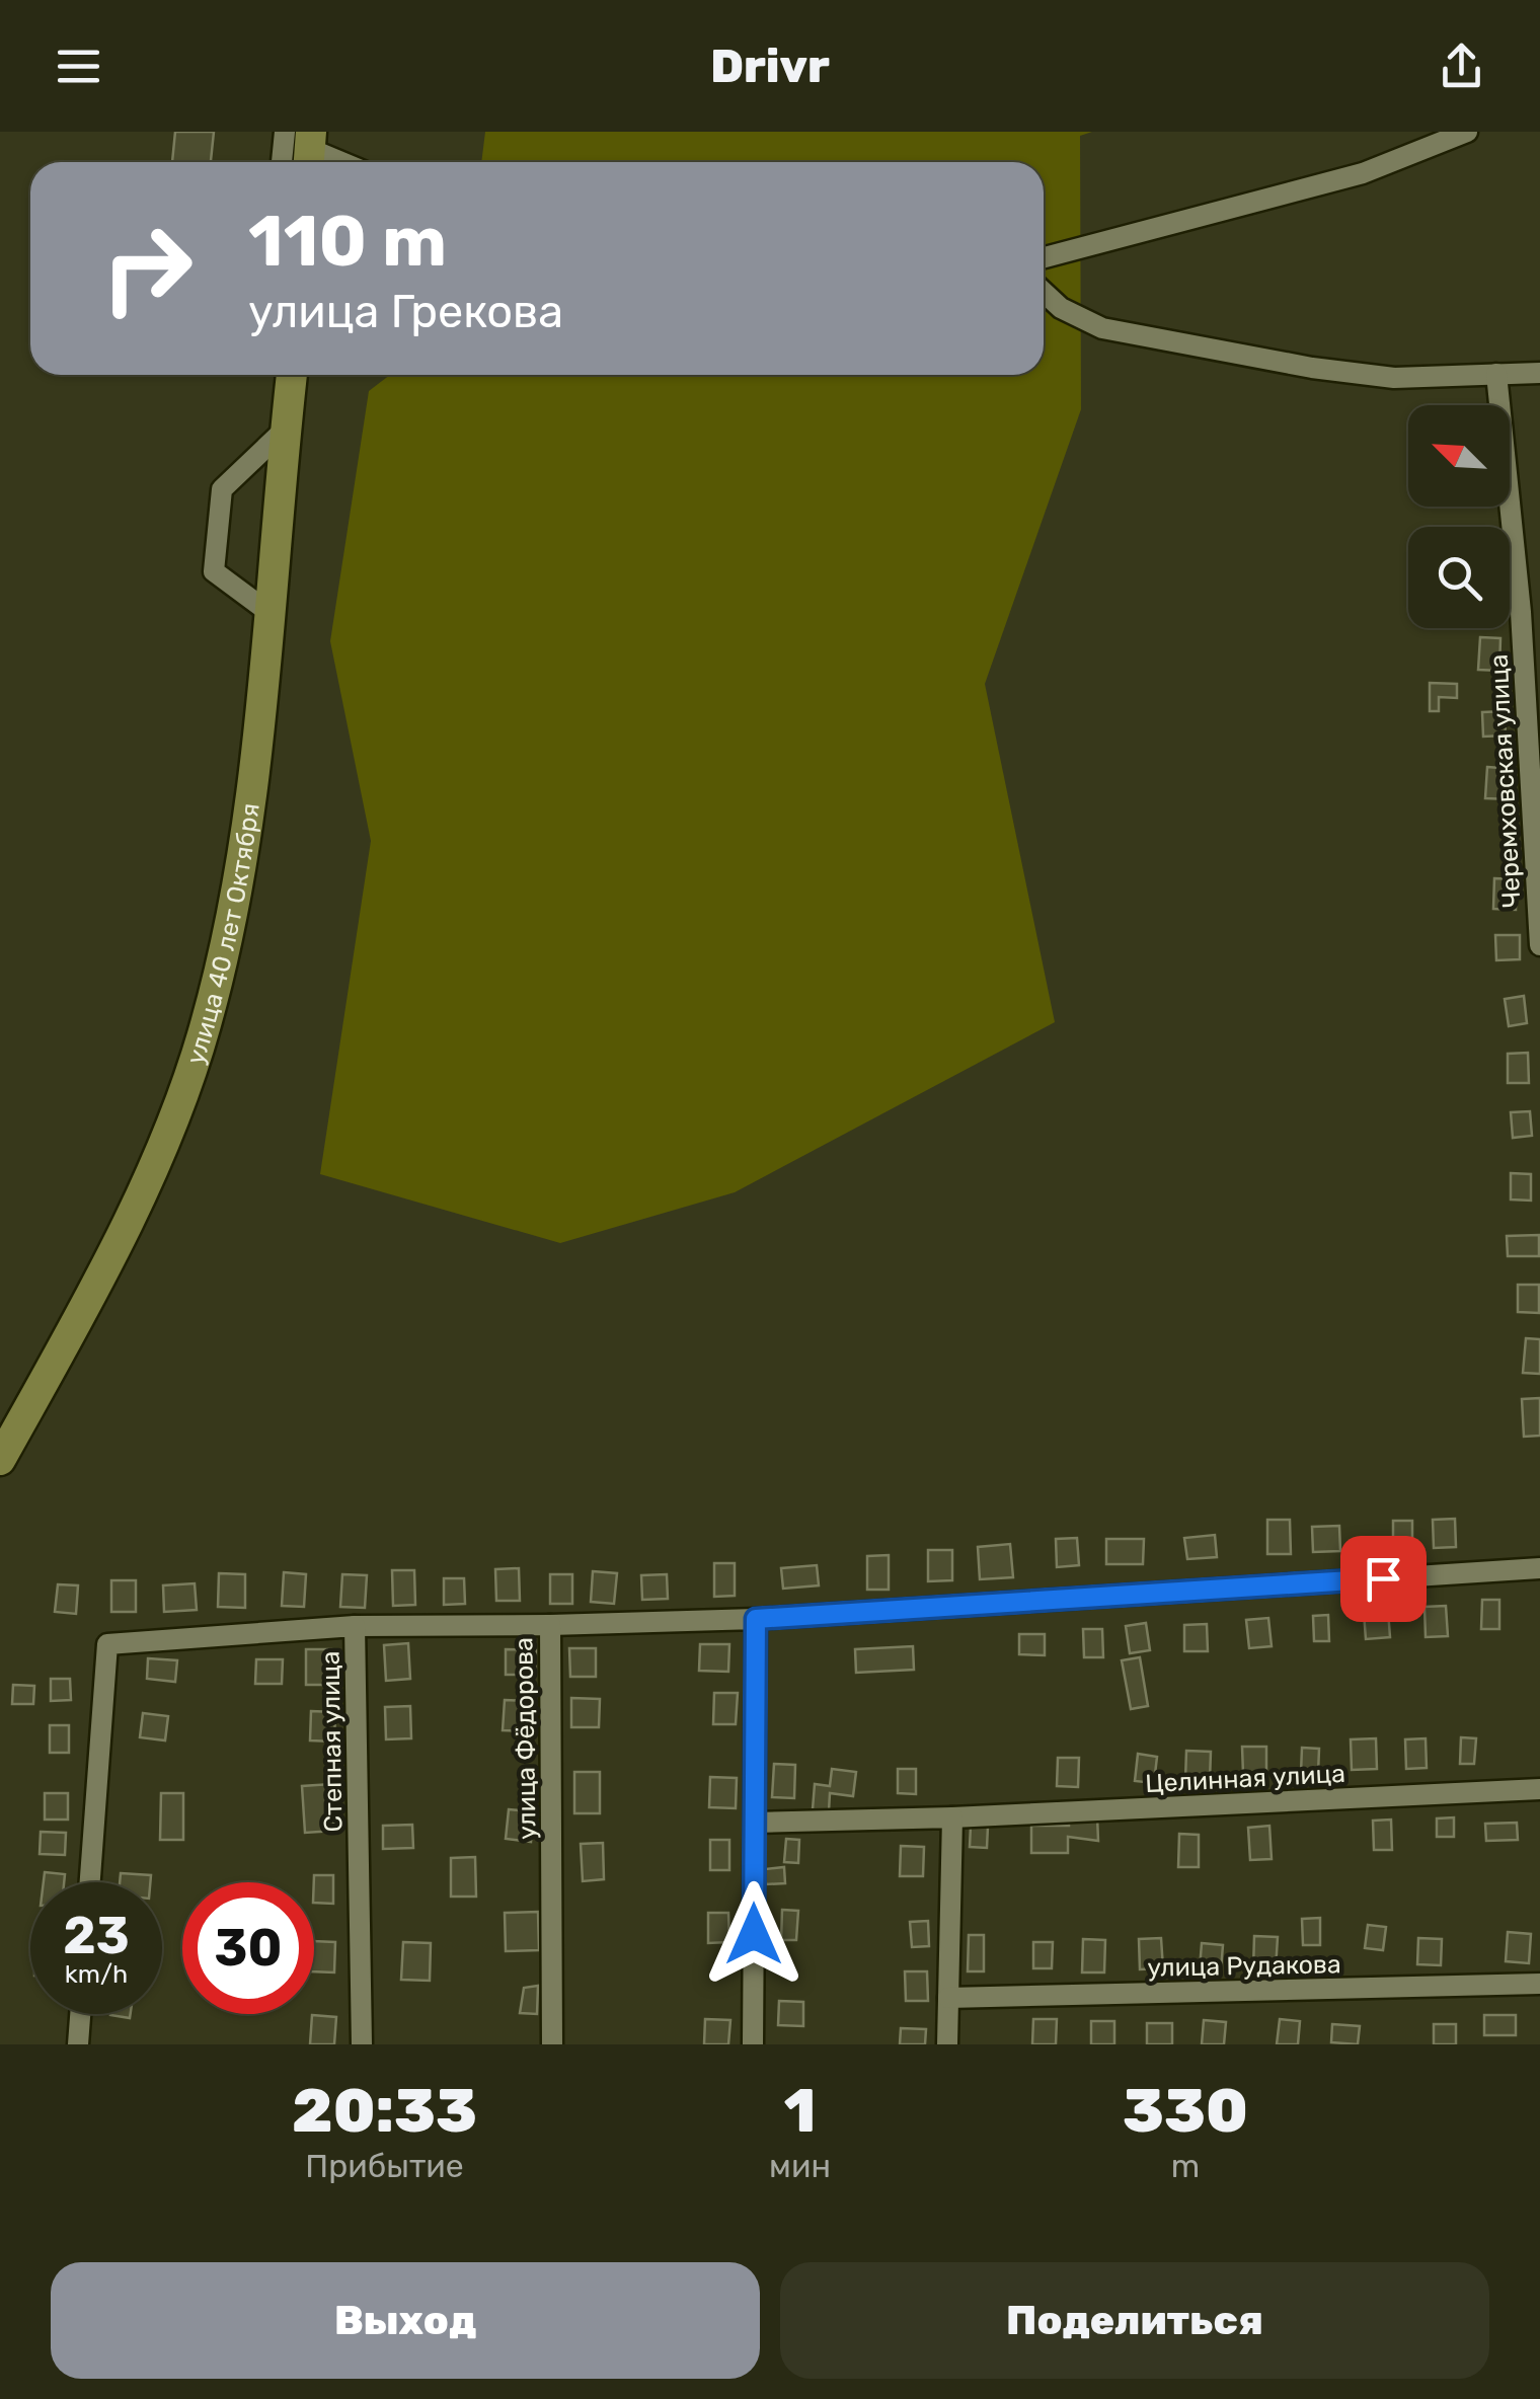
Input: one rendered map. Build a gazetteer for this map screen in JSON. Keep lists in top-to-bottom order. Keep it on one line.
{"streets":{"main road":["улица 40 лет Октября"],"street":["Черемховская улица","улица Фёдорова","Степная улица","Целинная улица","улица Рудакова"]},"crossings":[["улица Фёдорова","Степная улица"]],"north":"top left","page":{"header":"Drivr","turn":["110 m","улица Грекова"],"speed":"23 km/h","limit":"30","eta":["20:33","Прибытие","1","мин","330","m"],"buttons":["Выход","Поделиться"]}}
